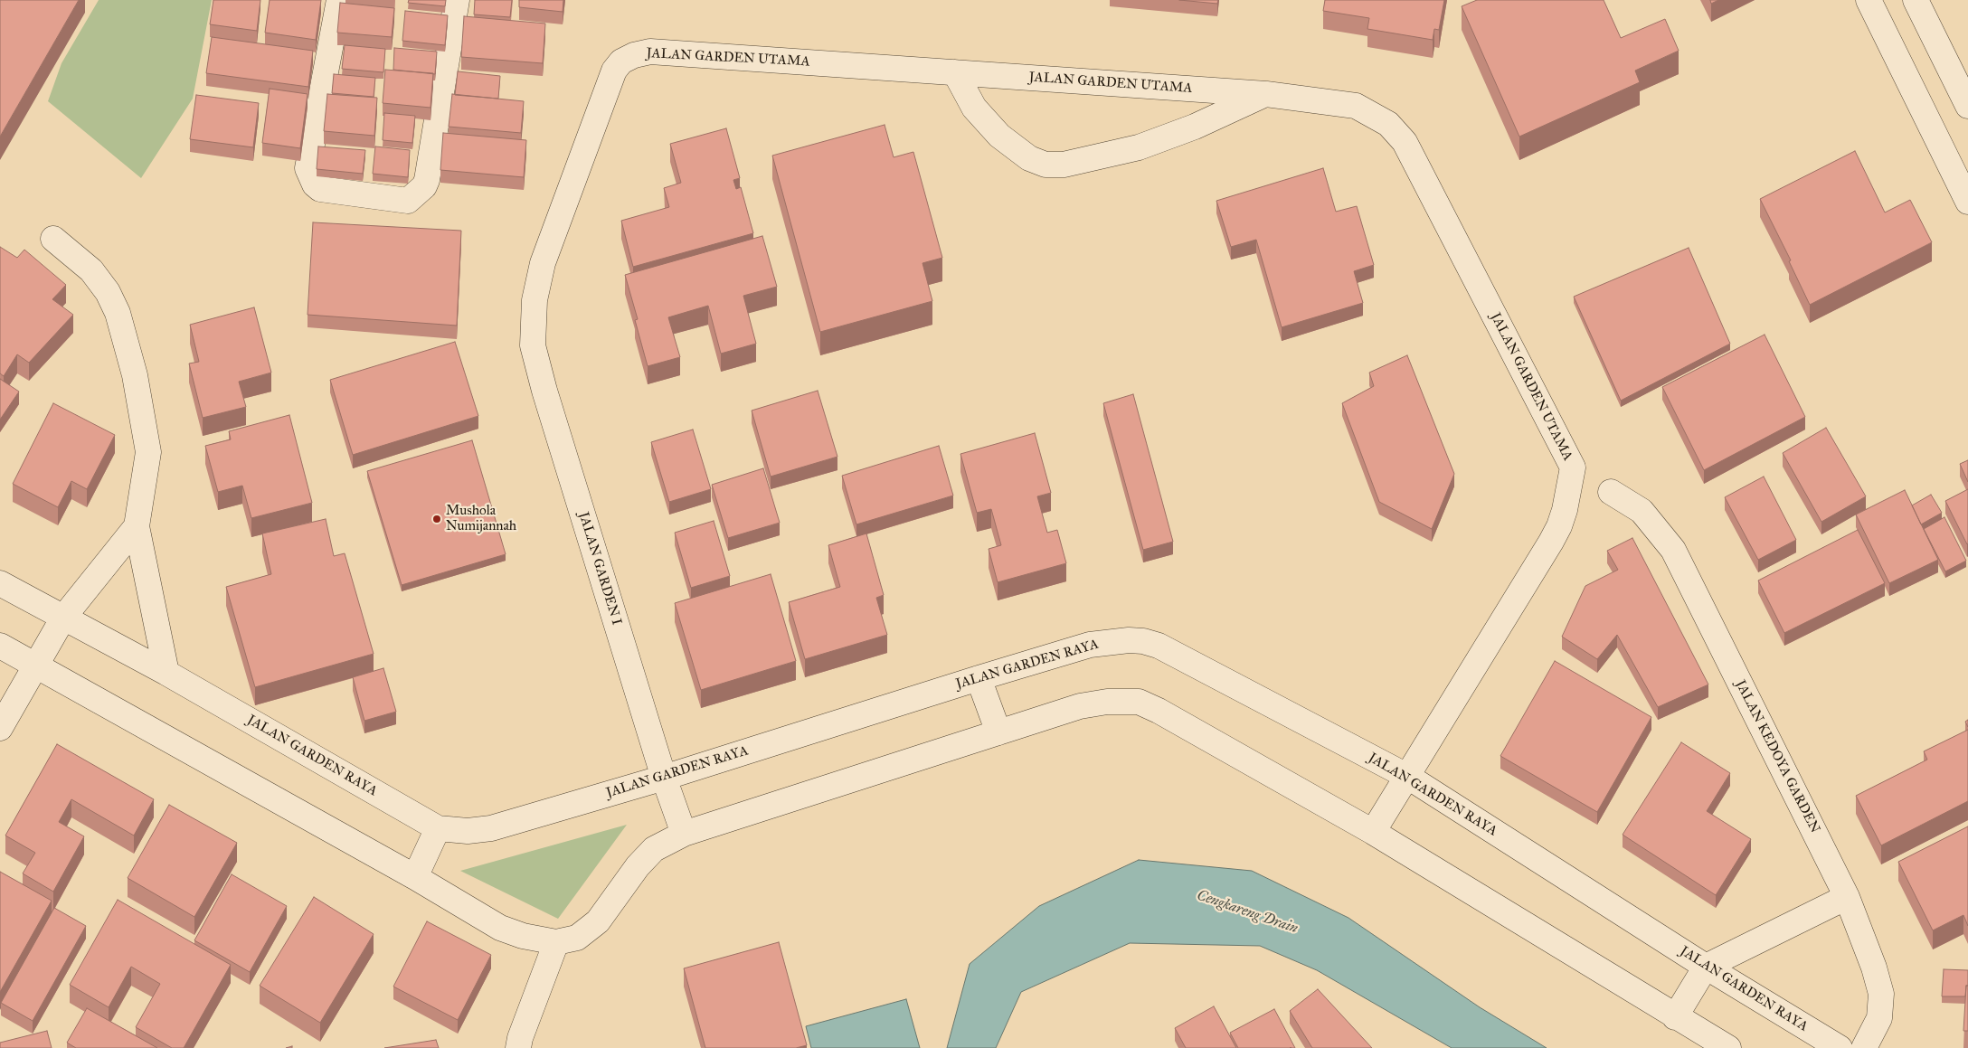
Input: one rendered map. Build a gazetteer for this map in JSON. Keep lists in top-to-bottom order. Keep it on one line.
{"streets":{"street":["JALAN GARDEN UTAMA","JALAN GARDEN I","JALAN GARDEN RAYA","JALAN KEDOYA GARDEN"]},"crossings":[["JALAN GARDEN UTAMA","JALAN GARDEN I"],["JALAN GARDEN UTAMA","JALAN GARDEN RAYA"],["JALAN GARDEN I","JALAN GARDEN RAYA"]],"water":["Cengkareng Drain"],"places":["Mushola Numijannah"]}
